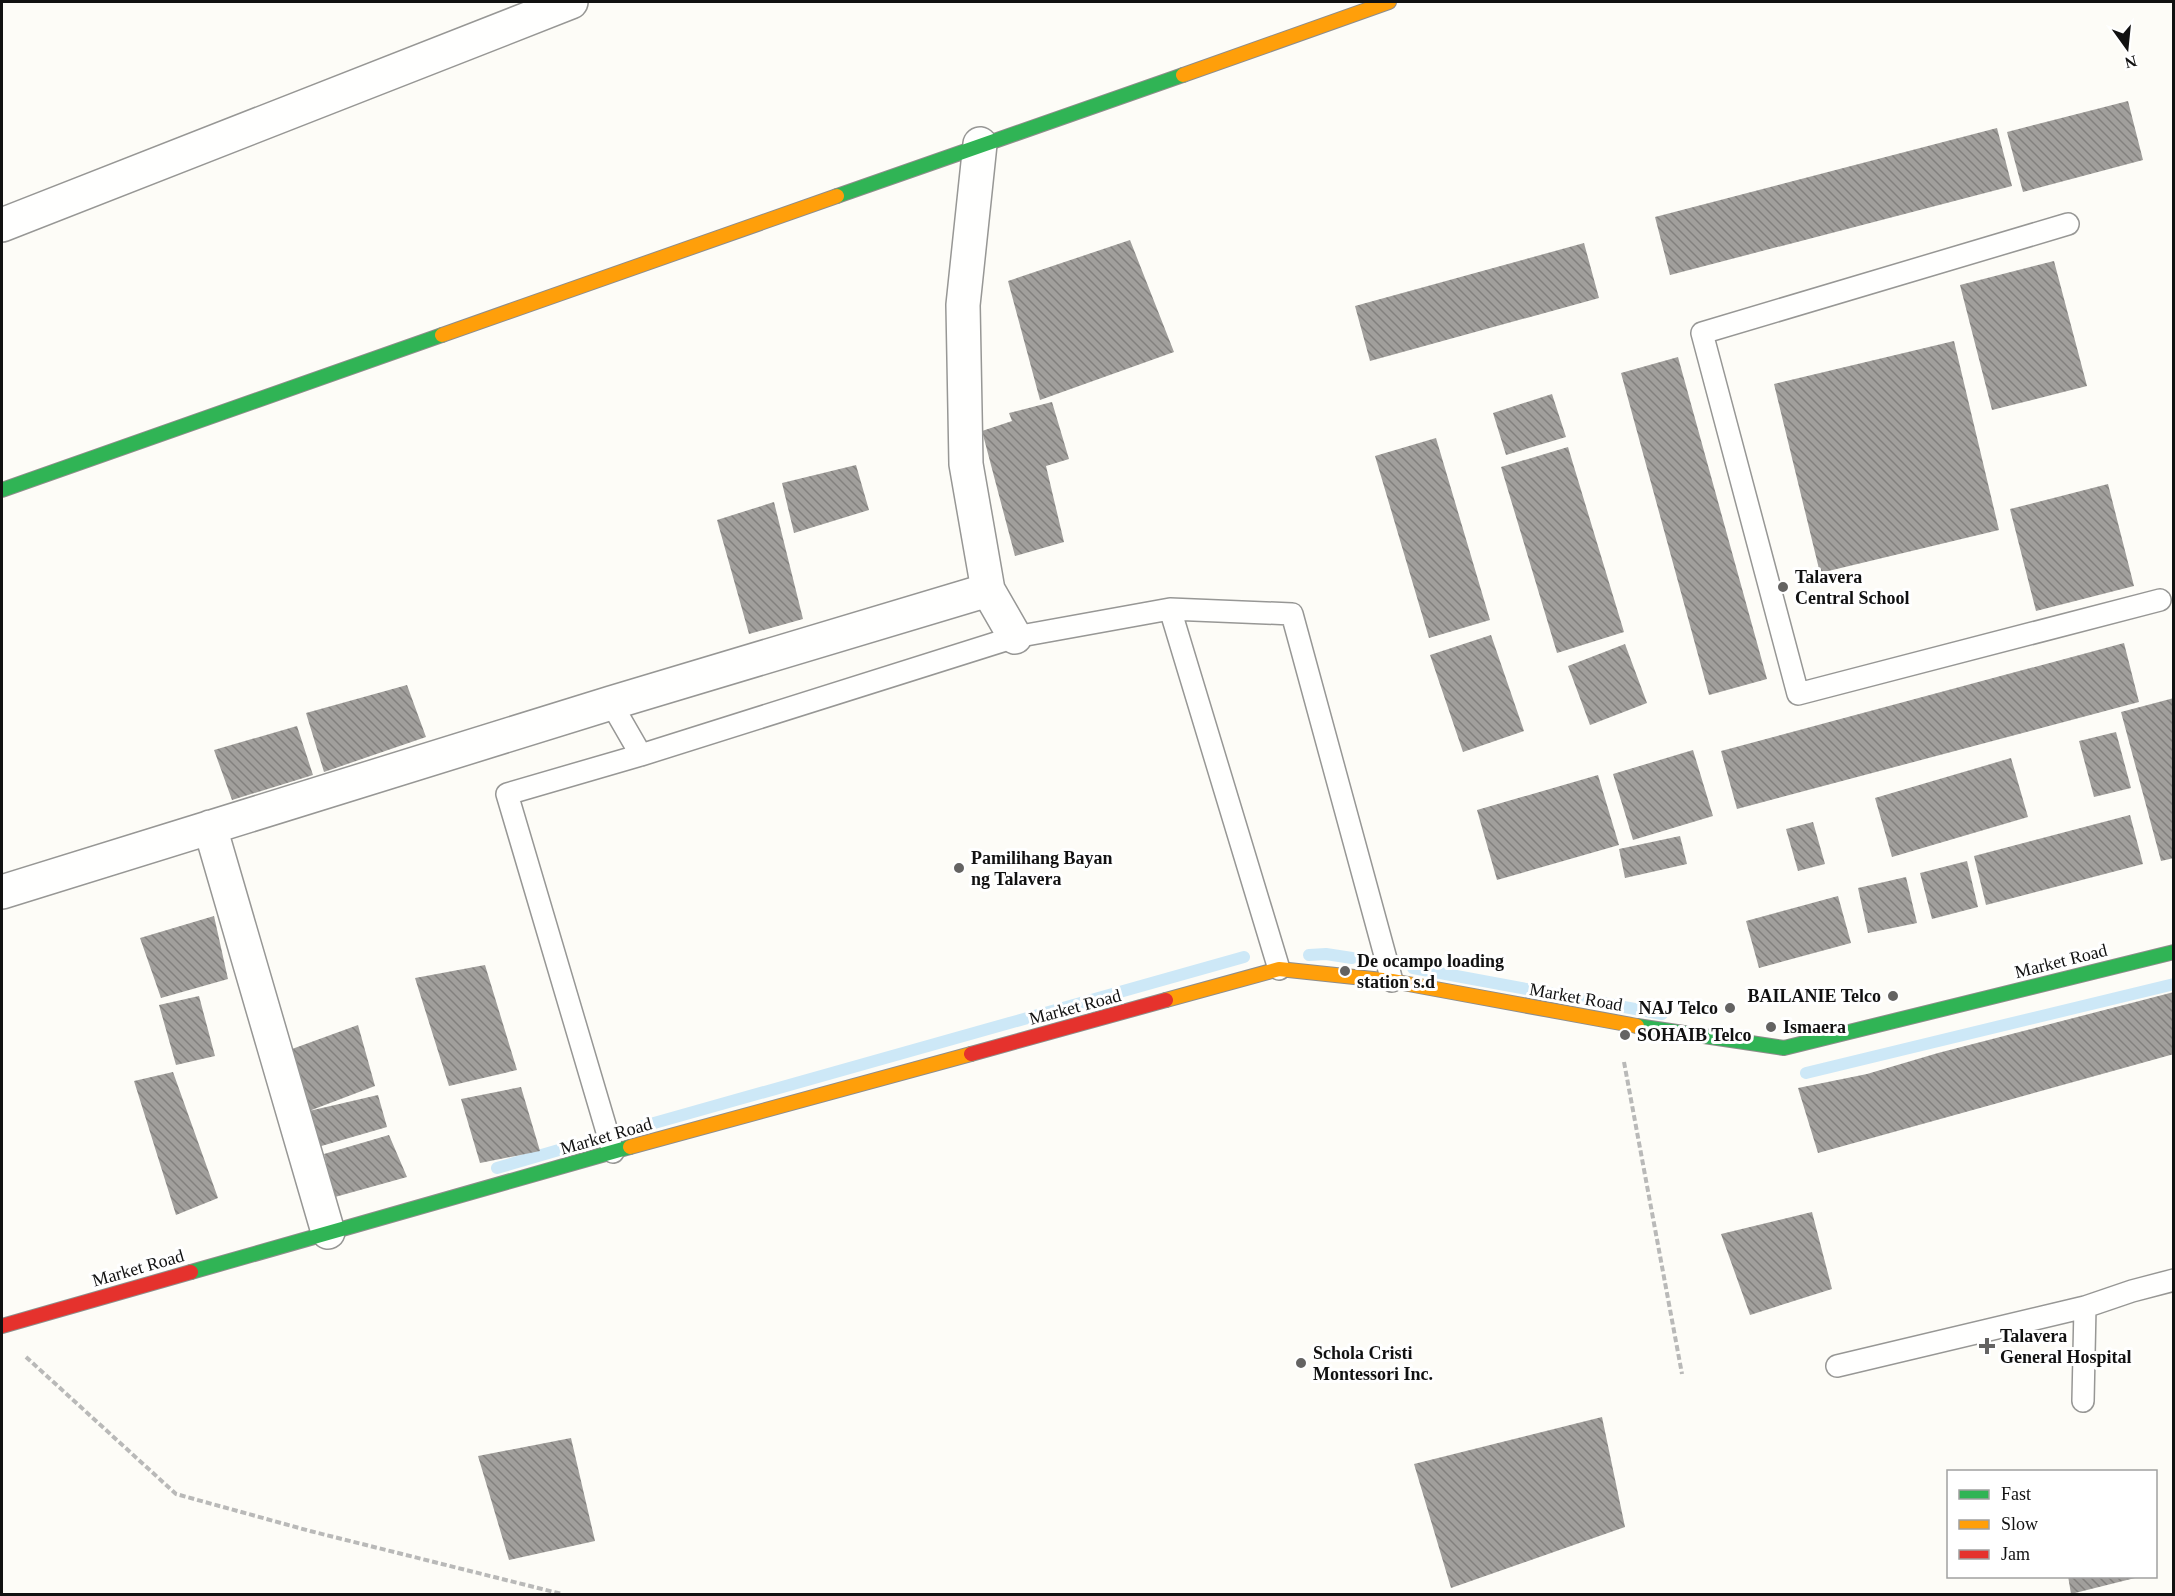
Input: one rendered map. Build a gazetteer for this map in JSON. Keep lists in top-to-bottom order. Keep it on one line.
{"streets":{"street":["Market Road"]},"places":{"other":["Talavera Central School","Pamilihang Bayan ng Talavera","De ocampo loading station s.d","BAILANIE Telco","NAJ Telco","Ismaera","SOHAIB Telco","Schola Cristi Montessori Inc."],"health":["Talavera General Hospital"]},"legend":["Fast","Slow","Jam"],"north":"bottom"}
